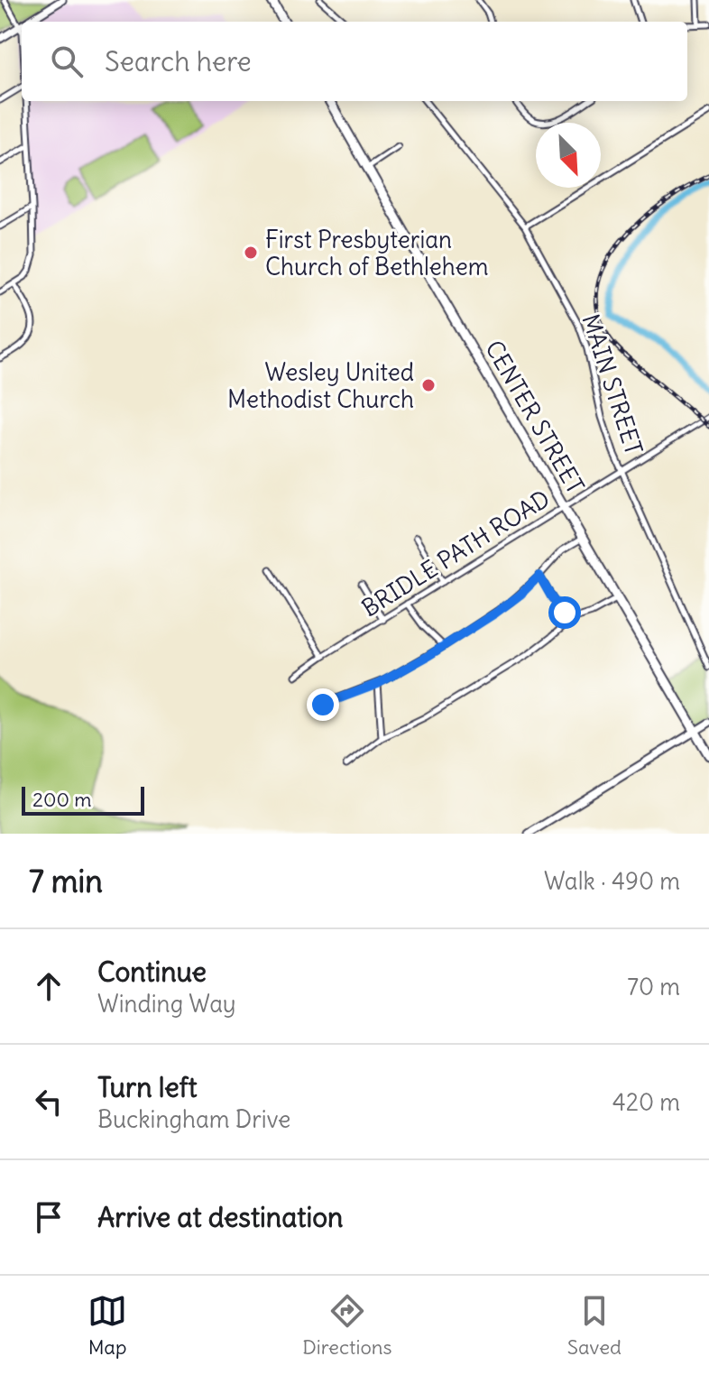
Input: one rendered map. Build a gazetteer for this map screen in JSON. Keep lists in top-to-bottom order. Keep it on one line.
{"streets":{"main road":["CENTER STREET"],"street":["MAIN STREET","BRIDLE PATH ROAD"]},"crossings":[["MAIN STREET","BRIDLE PATH ROAD"],["CENTER STREET","BRIDLE PATH ROAD"]],"places":["First Presbyterian Church of Bethlehem","Wesley United Methodist Church"],"scale_bar":"200 m","north":"bottom right","page":{"search":"Search here","scale":"200 m","heading":["7 min","Walk · 490 m"],"list":[["Continue","Winding Way","70 m"],["Turn left","Buckingham Drive","420 m"],"Arrive at destination"],"nav":["Map","Directions","Saved"]}}
